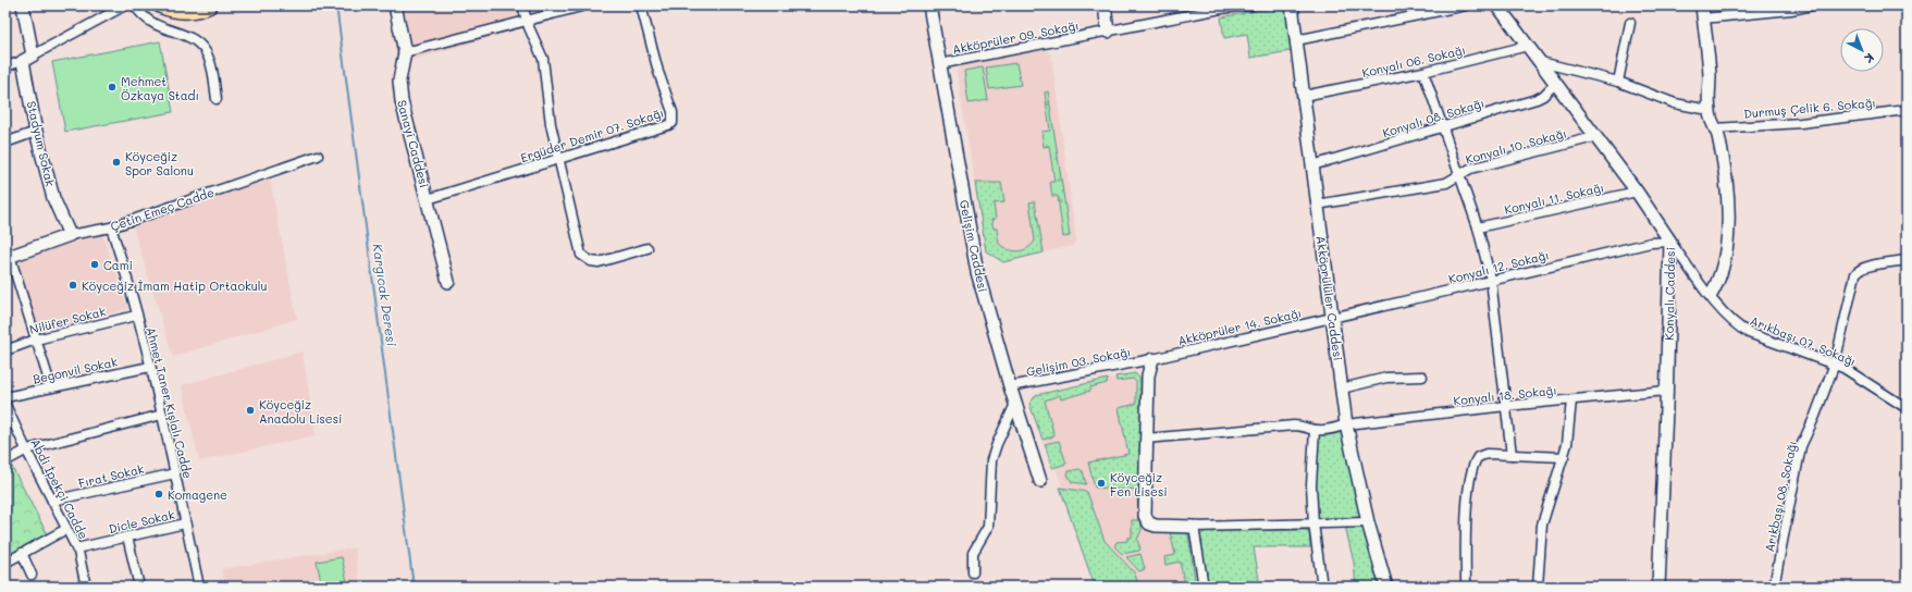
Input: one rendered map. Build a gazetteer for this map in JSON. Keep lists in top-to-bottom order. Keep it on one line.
{"streets":{"street":["Akköprüler 09. Sokağı","Konyalı 06. Sokağı","Durmuş Çelik 6. Sokağı","Konyalı 08. Sokağı","Ergüder Demir 07. Sokağı","Stadyum Sokak","Sanayi Caddesi","Konyalı 10. Sokağı","Konyalı 11. Sokağı","Çetin Emeç Cadde","Gelişim Caddesi","Konyalı 12. Sokağı","Konyalı Caddesi","Akköprülüler Caddesi","Nilüfer Sokak","Akköprüler 14. Sokağı","Arıkbaşı 07. Sokağı","Gelişim 03. Sokağı","Begonvil Sokak","Konyalı 18. Sokağı","Ahmet Taner Kışlalı Cadde","Fırat Sokak","Abdi İpekçi Cadde","Arıkbaşı 08. Sokağı","Dicle Sokak"]},"crossings":[["Akköprüler 09. Sokağı","Gelişim Caddesi"],["Konyalı 06. Sokağı","Konyalı Caddesi"],["Konyalı 06. Sokağı","Akköprülüler Caddesi"],["Konyalı 08. Sokağı","Konyalı Caddesi"],["Konyalı 08. Sokağı","Akköprülüler Caddesi"],["Ergüder Demir 07. Sokağı","Sanayi Caddesi"],["Stadyum Sokak","Çetin Emeç Cadde"],["Konyalı 10. Sokağı","Konyalı Caddesi"],["Konyalı 10. Sokağı","Akköprülüler Caddesi"],["Konyalı 11. Sokağı","Konyalı Caddesi"],["Çetin Emeç Cadde","Ahmet Taner Kışlalı Cadde"],["Gelişim Caddesi","Gelişim 03. Sokağı"],["Konyalı 12. Sokağı","Konyalı Caddesi"],["Konyalı 12. Sokağı","Akköprülüler Caddesi"],["Konyalı 12. Sokağı","Akköprüler 14. Sokağı"],["Konyalı 12. Sokağı","Arıkbaşı 07. Sokağı"],["Konyalı Caddesi","Arıkbaşı 07. Sokağı"],["Konyalı Caddesi","Konyalı 18. Sokağı"],["Akköprülüler Caddesi","Akköprüler 14. Sokağı"],["Akköprülüler Caddesi","Konyalı 18. Sokağı"],["Nilüfer Sokak","Ahmet Taner Kışlalı Cadde"],["Akköprüler 14. Sokağı","Gelişim 03. Sokağı"],["Arıkbaşı 07. Sokağı","Arıkbaşı 08. Sokağı"],["Begonvil Sokak","Ahmet Taner Kışlalı Cadde"],["Ahmet Taner Kışlalı Cadde","Fırat Sokak"],["Ahmet Taner Kışlalı Cadde","Dicle Sokak"],["Fırat Sokak","Abdi İpekçi Cadde"],["Abdi İpekçi Cadde","Dicle Sokak"]],"water":["Kargıcak Deresi"],"places":["Mehmet Özkaya Stadı","Köyceğiz Spor Salonu","Cami","Köyceğiz İmam Hatip Ortaokulu","Köyceğiz Anadolu Lisesi","Köyceğiz Fen Lisesi","Komagene"],"north":"bottom right"}
